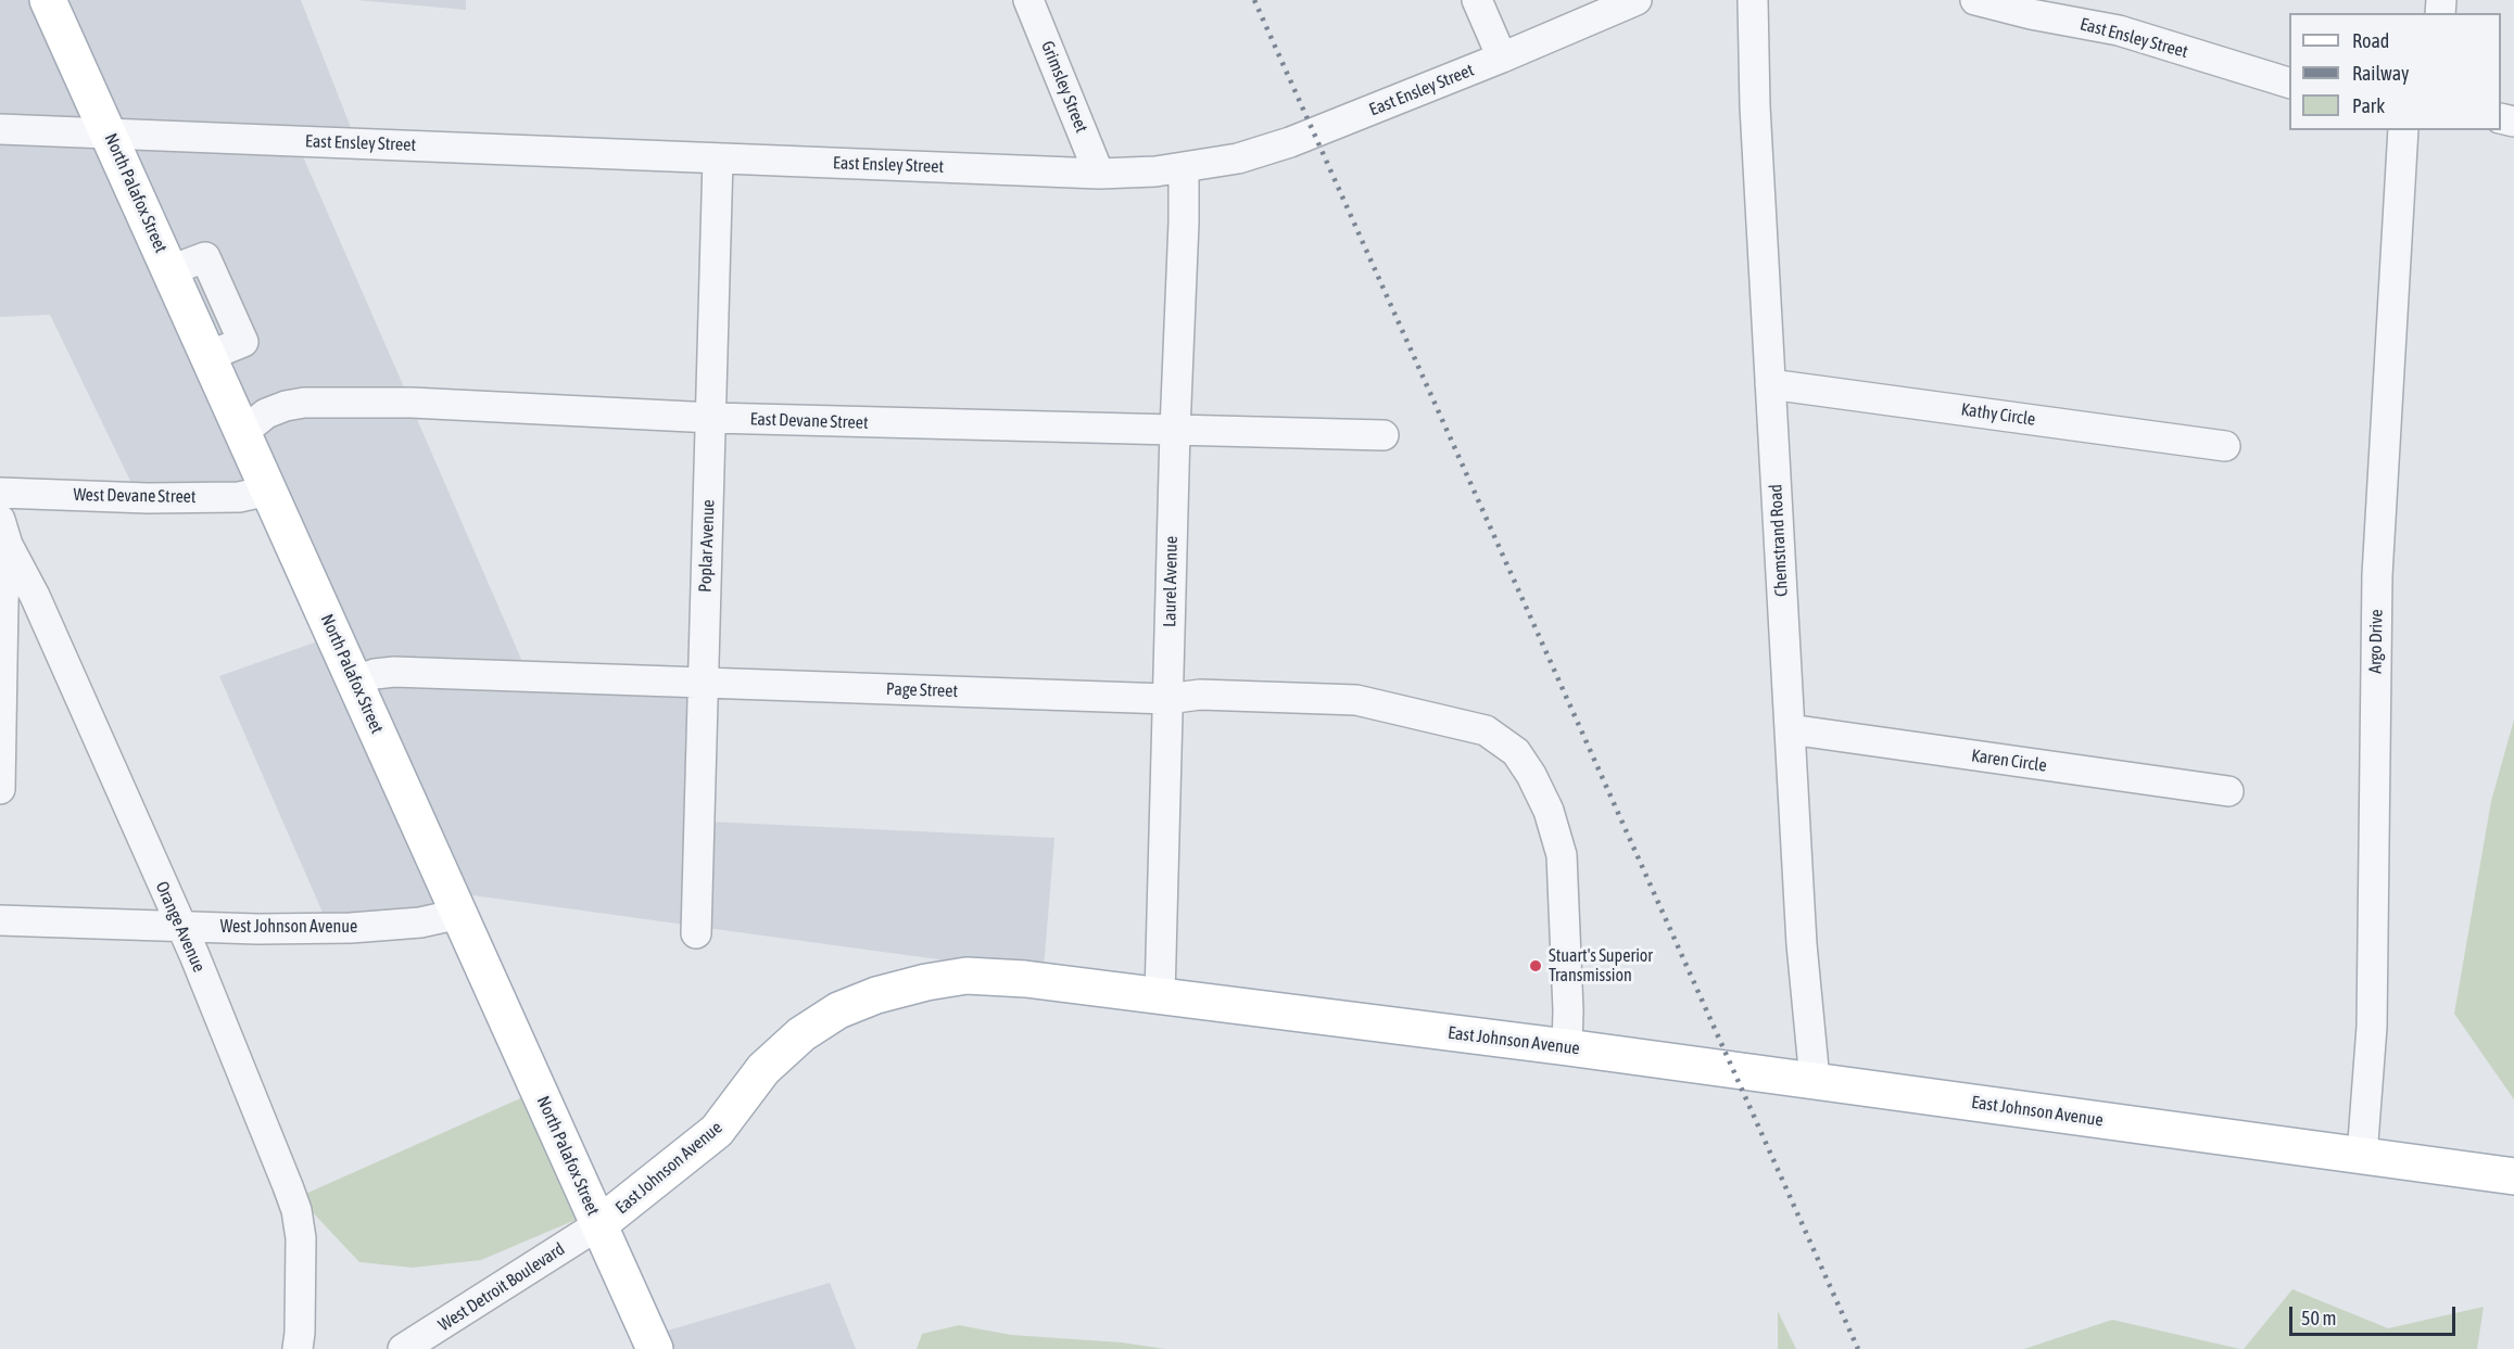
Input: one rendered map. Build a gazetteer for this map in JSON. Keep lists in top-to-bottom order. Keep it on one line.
{"streets":{"main road":["North Palafox Street","East Johnson Avenue"],"street":["East Ensley Street","Grimsley Street","Kathy Circle","East Devane Street","West Devane Street","Chemstrand Road","Poplar Avenue","Laurel Avenue","Argo Drive","Page Street","Karen Circle","Orange Avenue","West Johnson Avenue","West Detroit Boulevard"]},"crossings":[["East Ensley Street","Grimsley Street"],["East Ensley Street","North Palafox Street"],["East Ensley Street","Poplar Avenue"],["East Ensley Street","Laurel Avenue"],["North Palafox Street","East Devane Street"],["North Palafox Street","West Devane Street"],["North Palafox Street","Page Street"],["North Palafox Street","West Johnson Avenue"],["North Palafox Street","East Johnson Avenue"],["North Palafox Street","West Detroit Boulevard"],["Kathy Circle","Chemstrand Road"],["East Devane Street","Poplar Avenue"],["East Devane Street","Laurel Avenue"],["Chemstrand Road","Karen Circle"],["Chemstrand Road","East Johnson Avenue"],["Poplar Avenue","Page Street"],["Laurel Avenue","Page Street"],["Laurel Avenue","East Johnson Avenue"],["Argo Drive","East Johnson Avenue"],["Page Street","East Johnson Avenue"],["Orange Avenue","West Johnson Avenue"],["East Johnson Avenue","West Detroit Boulevard"]],"places":["Stuart's Superior Transmission"],"legend":["Road","Railway","Park"],"scale_bar":"50 m"}
